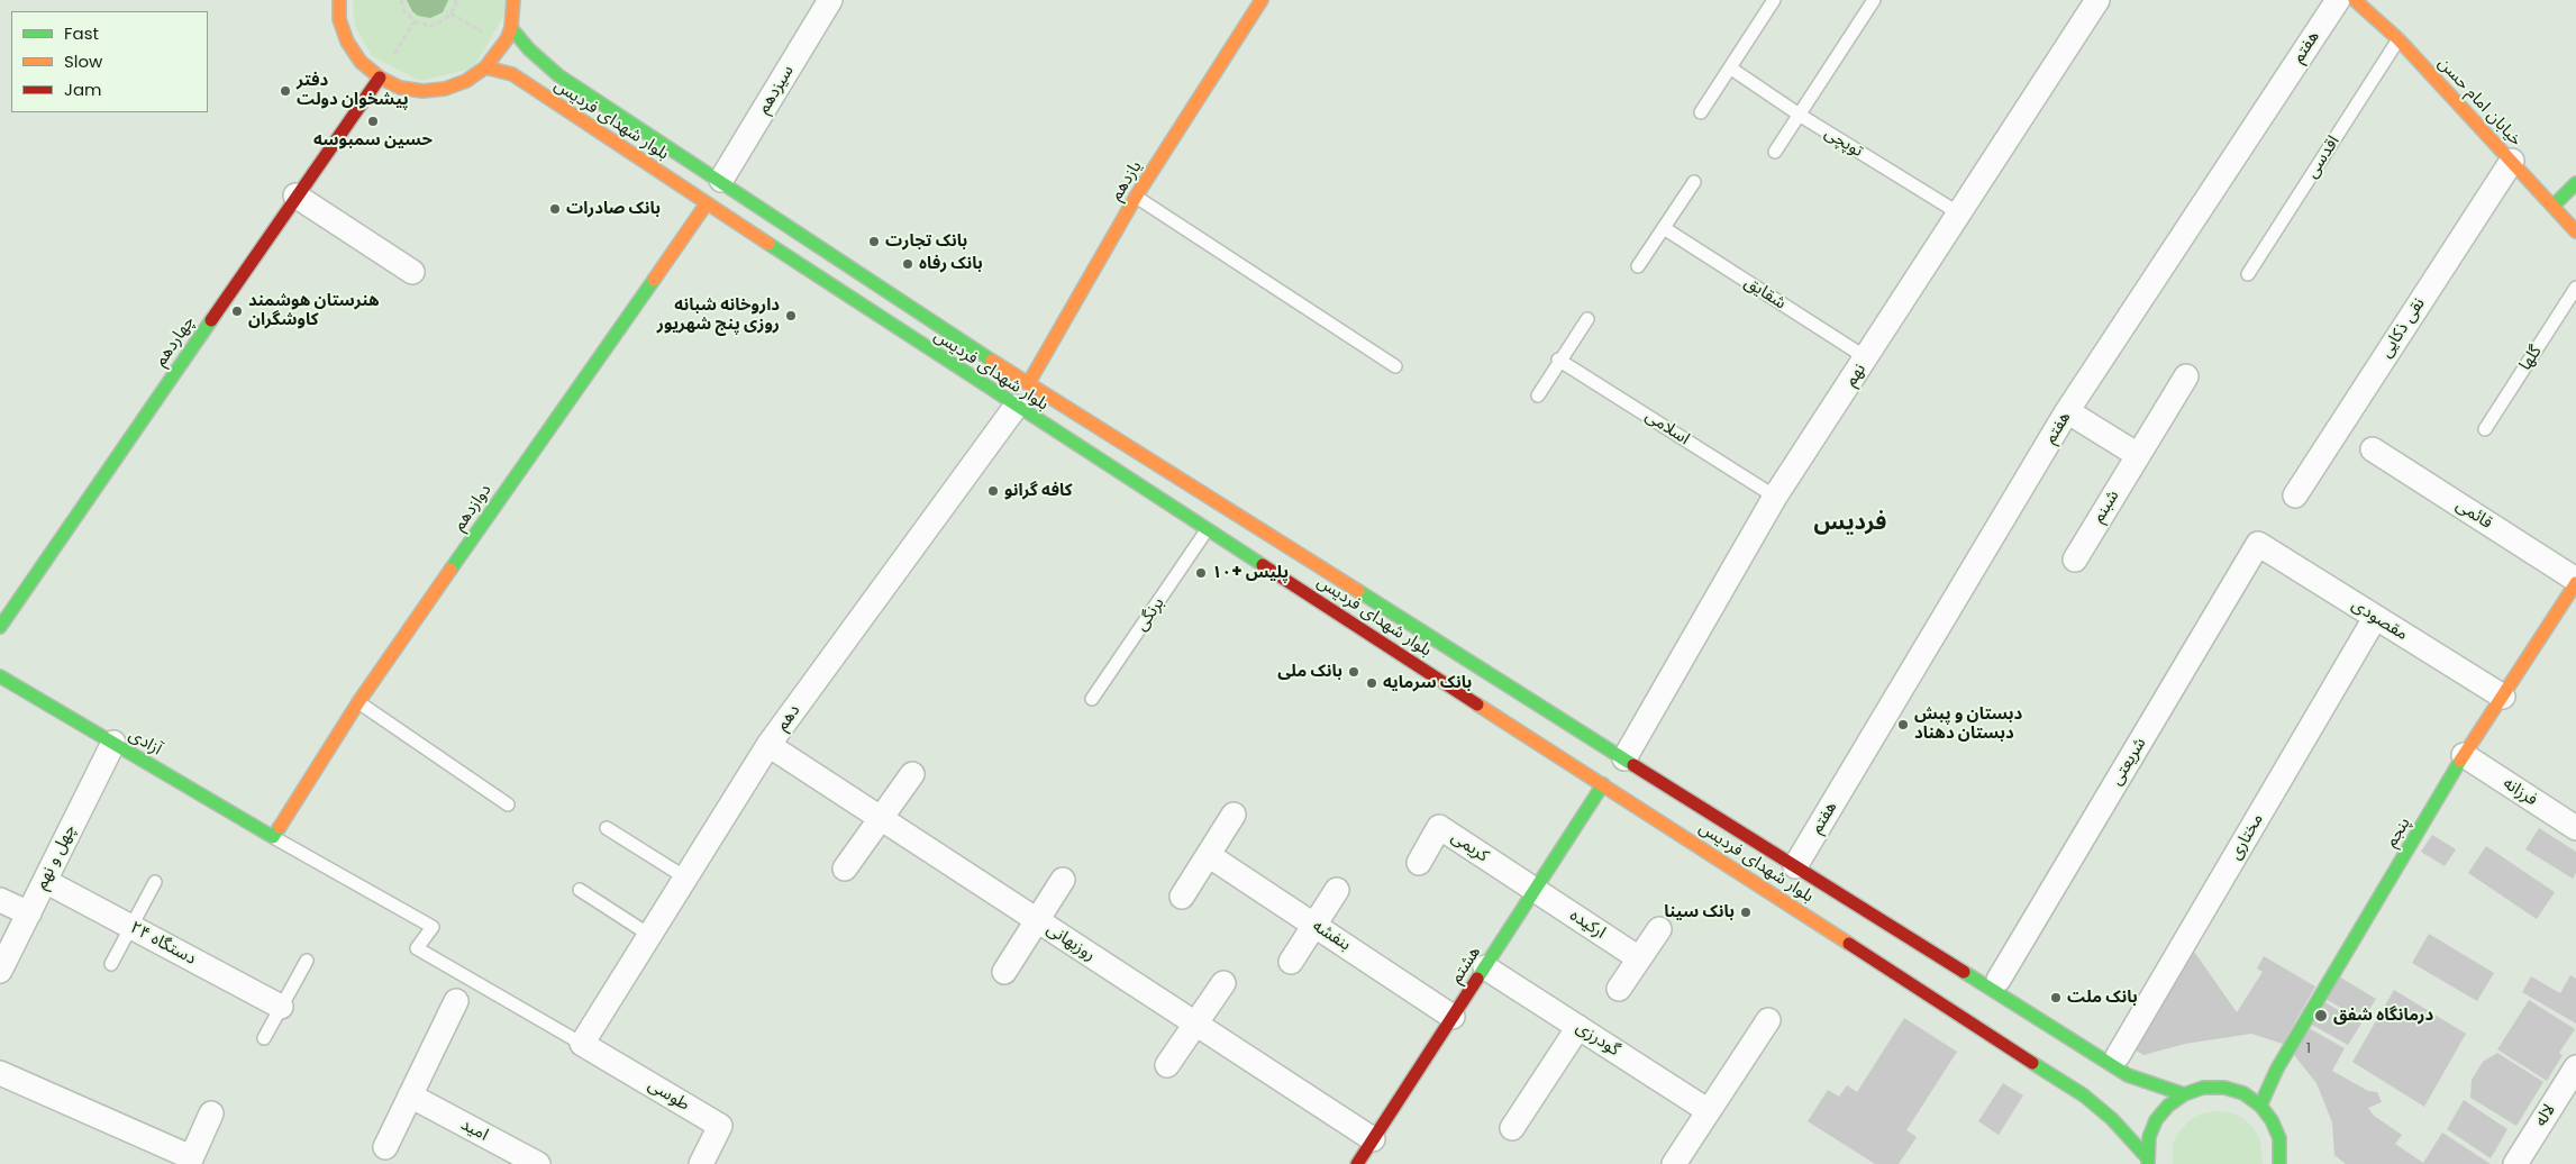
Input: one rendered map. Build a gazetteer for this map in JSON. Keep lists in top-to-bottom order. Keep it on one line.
{"streets":{"main road":["خیابان امام حسن","بلوار شهدای فردیس","یازدهم","چهاردهم","دوازدهم","آزادی","پنجم","هشتم"],"street":["هفتم","سیزدهم","نقی ذکایی","نهم","شبنم","قائمی","مقصودی","دهم","شریعتی","فرزانه","مختاری","کریمی","چهل و نهم","ارکیده","بنفشه","روزبهانی","۲۴ دستگاه","گودرزی","طوسی","لاله","امید"],"lane":["توپچی","اقدسی","شقایق","گلها","اسلامی","برنگی"]},"crossings":[["هفتم","بلوار شهدای فردیس"],["سیزدهم","بلوار شهدای فردیس"],["خیابان امام حسن","اقدسی"],["خیابان امام حسن","نقی ذکایی"],["بلوار شهدای فردیس","یازدهم"],["بلوار شهدای فردیس","نهم"],["بلوار شهدای فردیس","دوازدهم"],["بلوار شهدای فردیس","برنگی"],["بلوار شهدای فردیس","دهم"],["بلوار شهدای فردیس","هشتم"],["توپچی","نهم"],["شقایق","نهم"],["نهم","اسلامی"],["دوازدهم","آزادی"],["قائمی","پنجم"],["مقصودی","شریعتی"],["مقصودی","پنجم"],["مقصودی","مختاری"],["دهم","روزبهانی"],["دهم","طوسی"],["آزادی","چهل و نهم"],["فرزانه","پنجم"],["کریمی","ارکیده"],["کریمی","هشتم"],["چهل و نهم","۲۴ دستگاه"],["ارکیده","هشتم"],["بنفشه","هشتم"],["روزبهانی","هشتم"],["هشتم","گودرزی"]],"districts":["فردیس"],"places":["دفتر پیشخوان دولت","حسین سمبوسه","بانک صادرات","بانک تجارت","بانک رفاه","هنرستان هوشمند کاوشگران","داروخانه شبانه روزی پنج شهریور","کافه گرانو","پلیس +۱۰","بانک ملی","بانک سرمایه","دبستان و پبش دبستان دهناد","بانک سینا","بانک ملت","درمانگاه شفق"],"house_numbers":["1"],"legend":["Fast","Slow","Jam"]}
